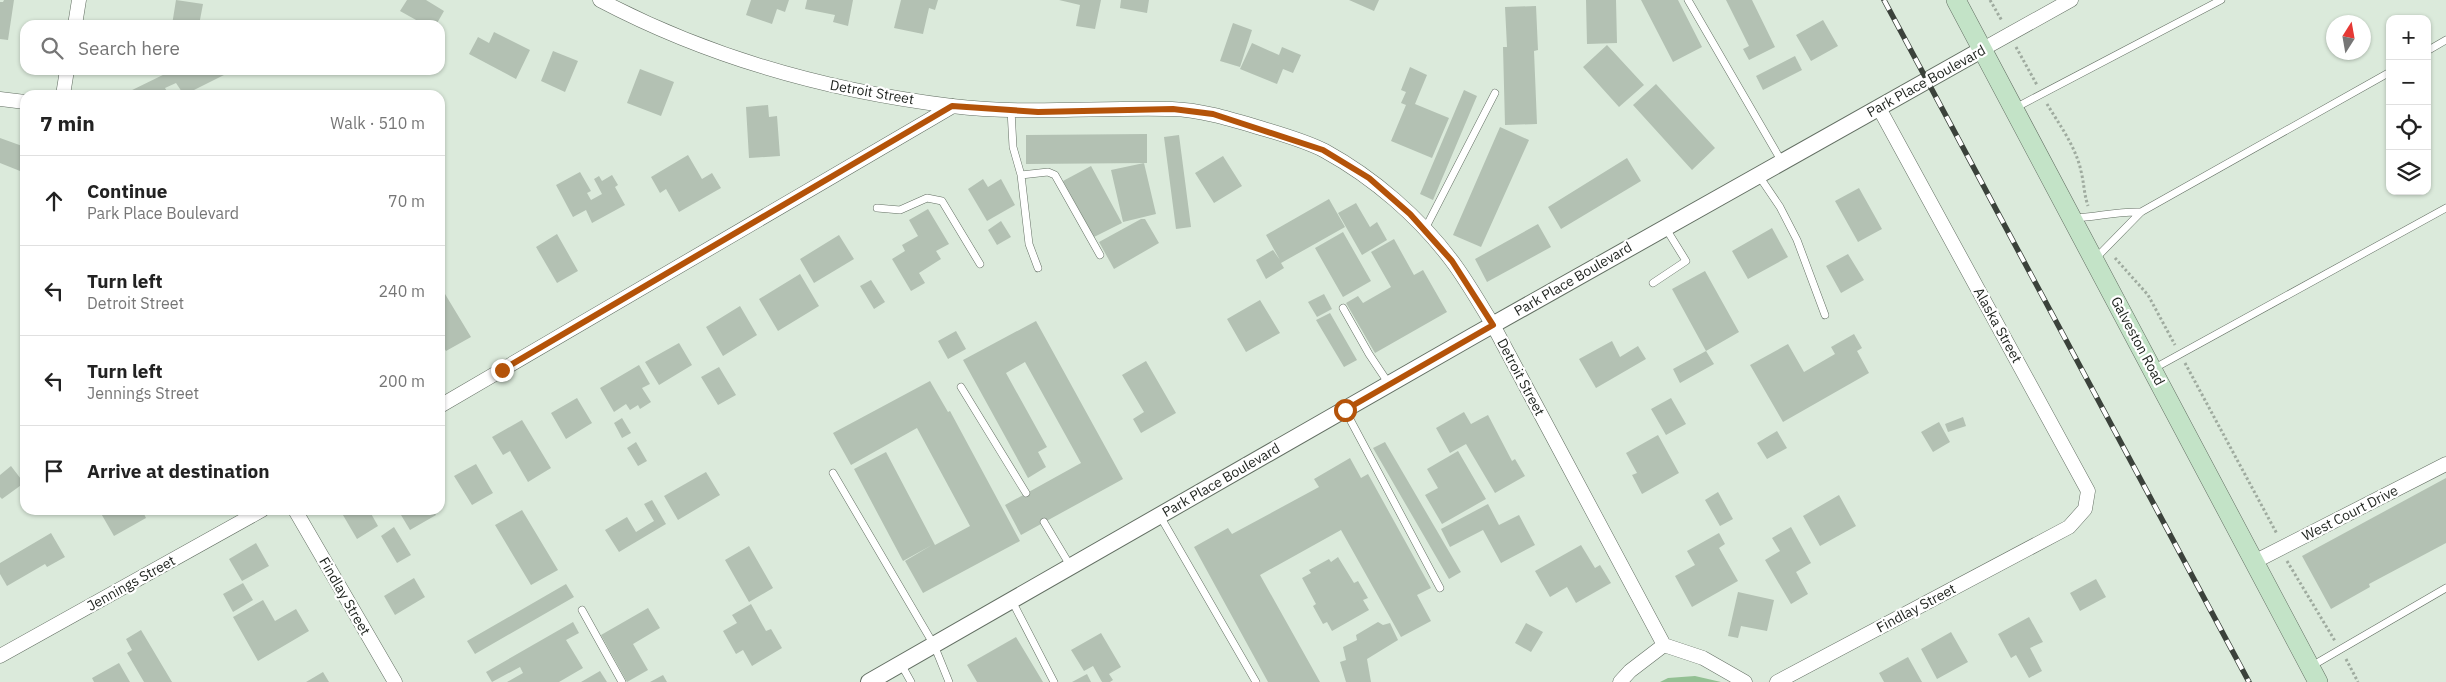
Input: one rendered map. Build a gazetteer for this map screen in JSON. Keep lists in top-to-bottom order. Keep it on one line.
{"streets":{"main road":["Galveston Road"],"street":["Park Place Boulevard","Detroit Street","Alaska Street","West Court Drive","Jennings Street","Findlay Street"]},"crossings":[["Park Place Boulevard","Detroit Street"],["Park Place Boulevard","Alaska Street"],["Park Place Boulevard","Galveston Road"],["Alaska Street","Findlay Street"],["Galveston Road","West Court Drive"]],"north":"top","page":{"map_buttons":["+","−"],"search":"Search here","heading":["7 min","Walk · 510 m"],"list":[["Continue","Park Place Boulevard","70 m"],["Turn left","Detroit Street","240 m"],["Turn left","Jennings Street","200 m"],"Arrive at destination"]}}
